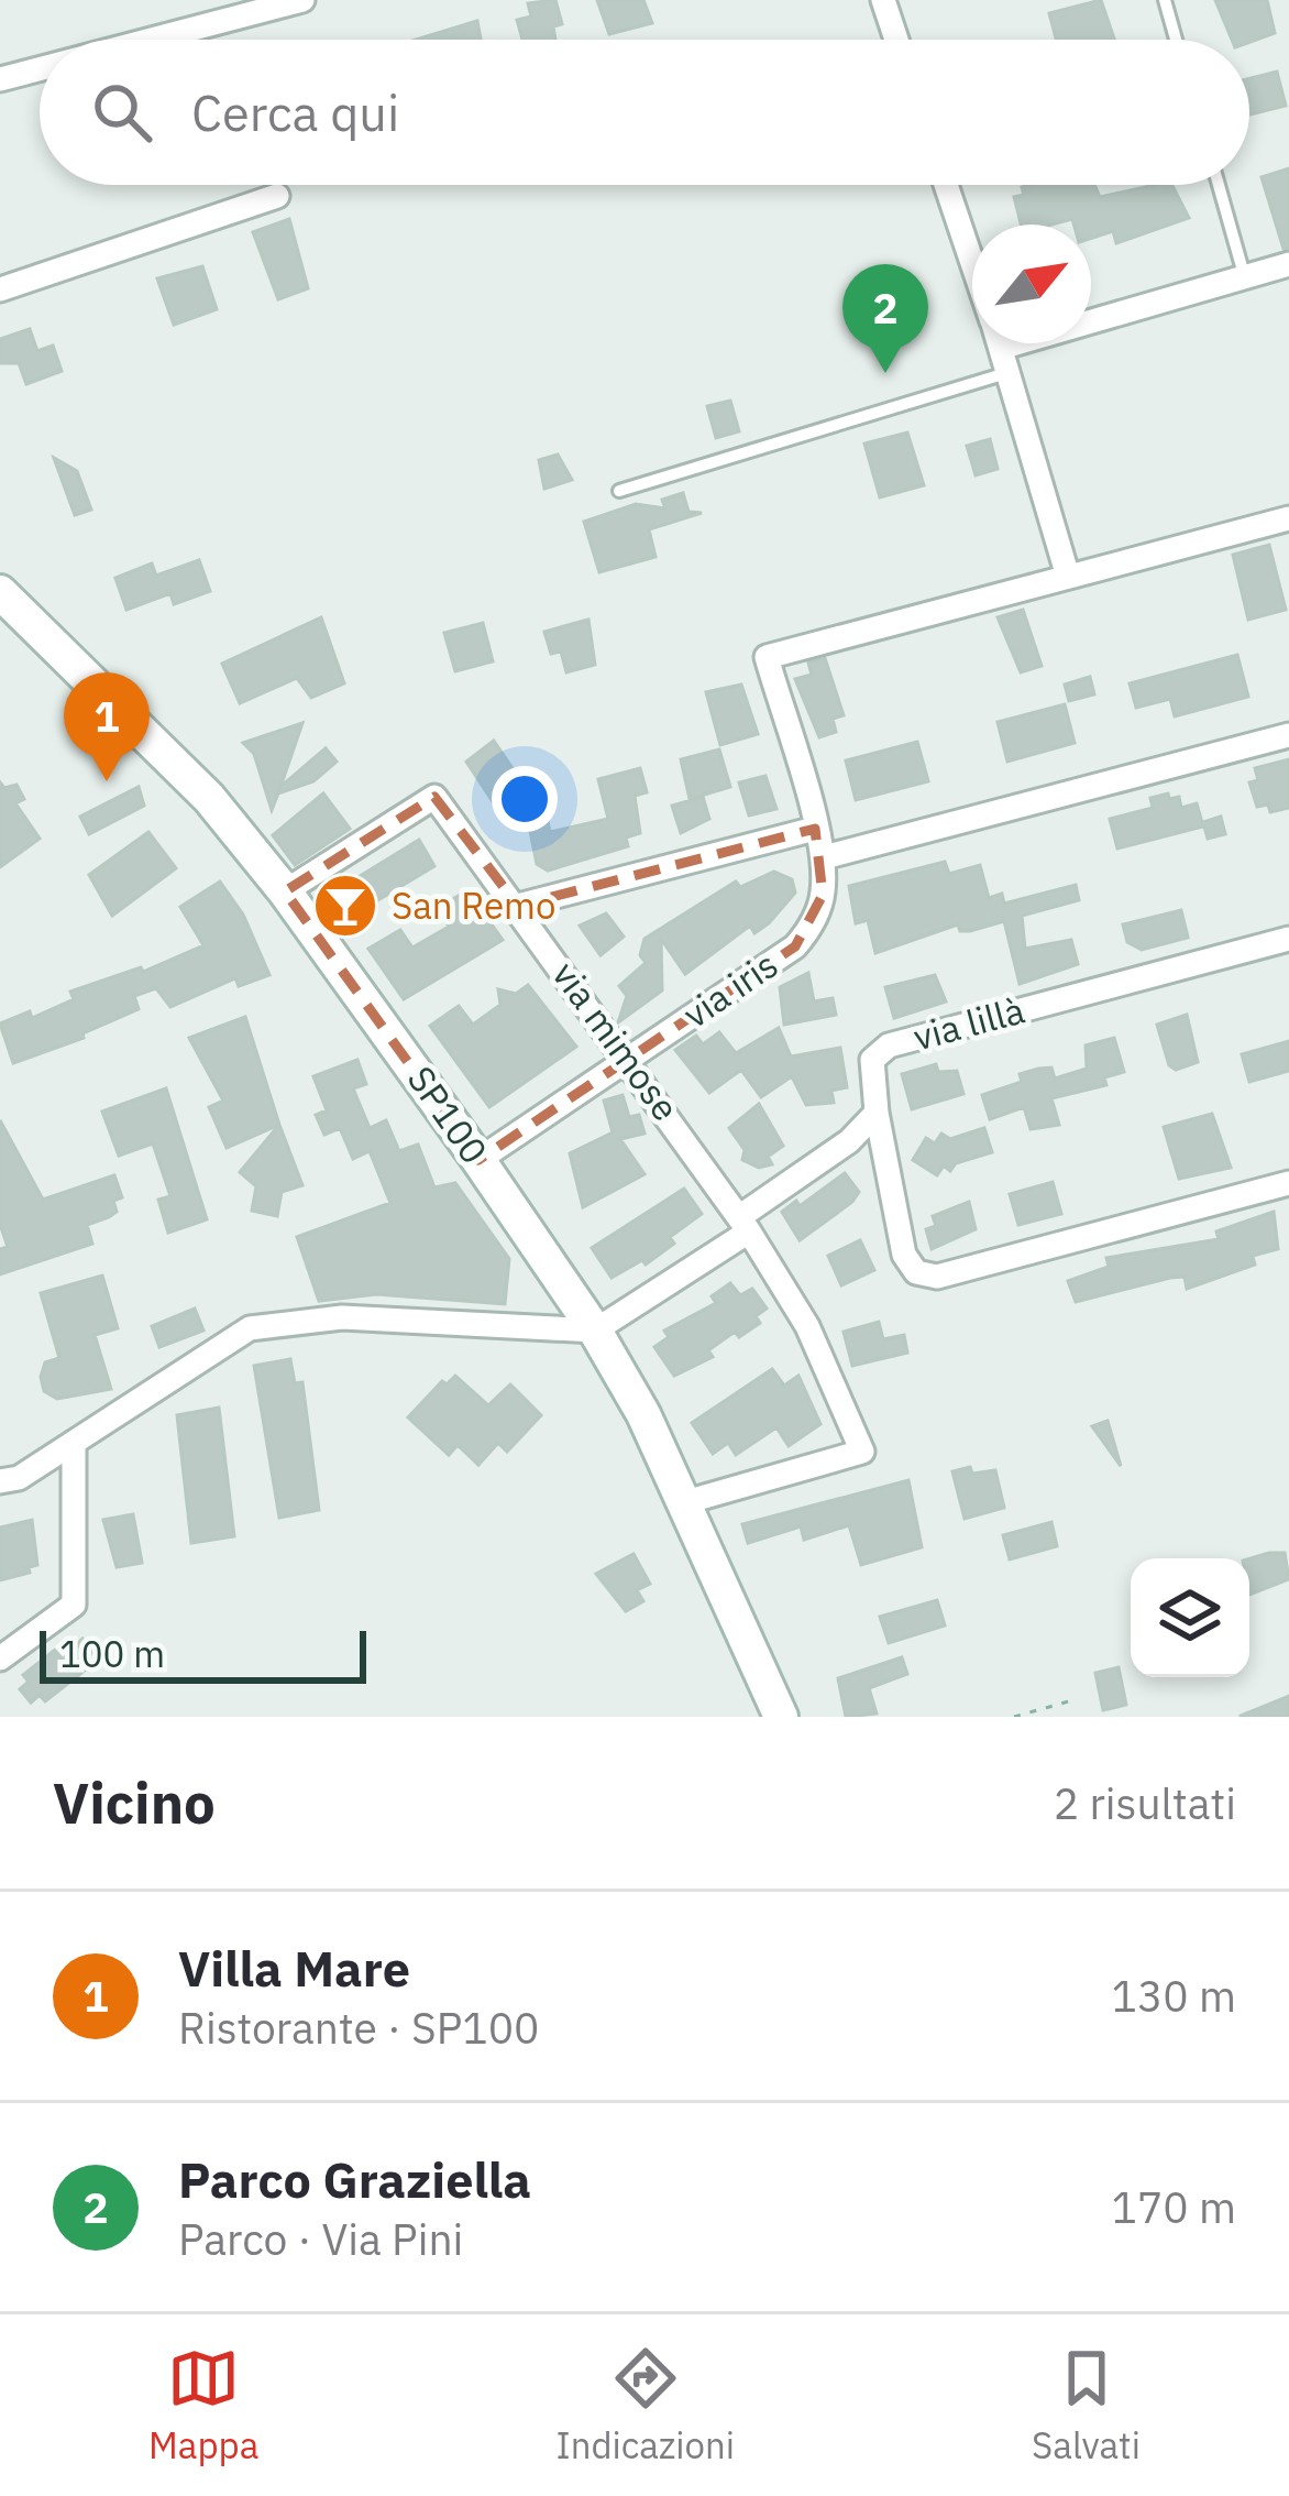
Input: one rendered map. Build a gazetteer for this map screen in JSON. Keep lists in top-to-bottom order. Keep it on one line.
{"streets":{"main road":["SP100"],"street":["via iris","via lillà","via mimose"]},"crossings":[["via iris","via mimose"],["via iris","SP100"],["via mimose","SP100"]],"places":{"bar":["San Remo"]},"scale_bar":"100 m","north":"top right","page":{"search":"Cerca qui","pins":["2","1"],"scale":"100 m","heading":["Vicino","2 risultati"],"list":[{"mark":"1","name":"Villa Mare","note":"Ristorante · SP100","value":"130 m"},{"mark":"2","name":"Parco Graziella","note":"Parco · Via Pini","value":"170 m"}],"nav":["Mappa","Indicazioni","Salvati"]}}
